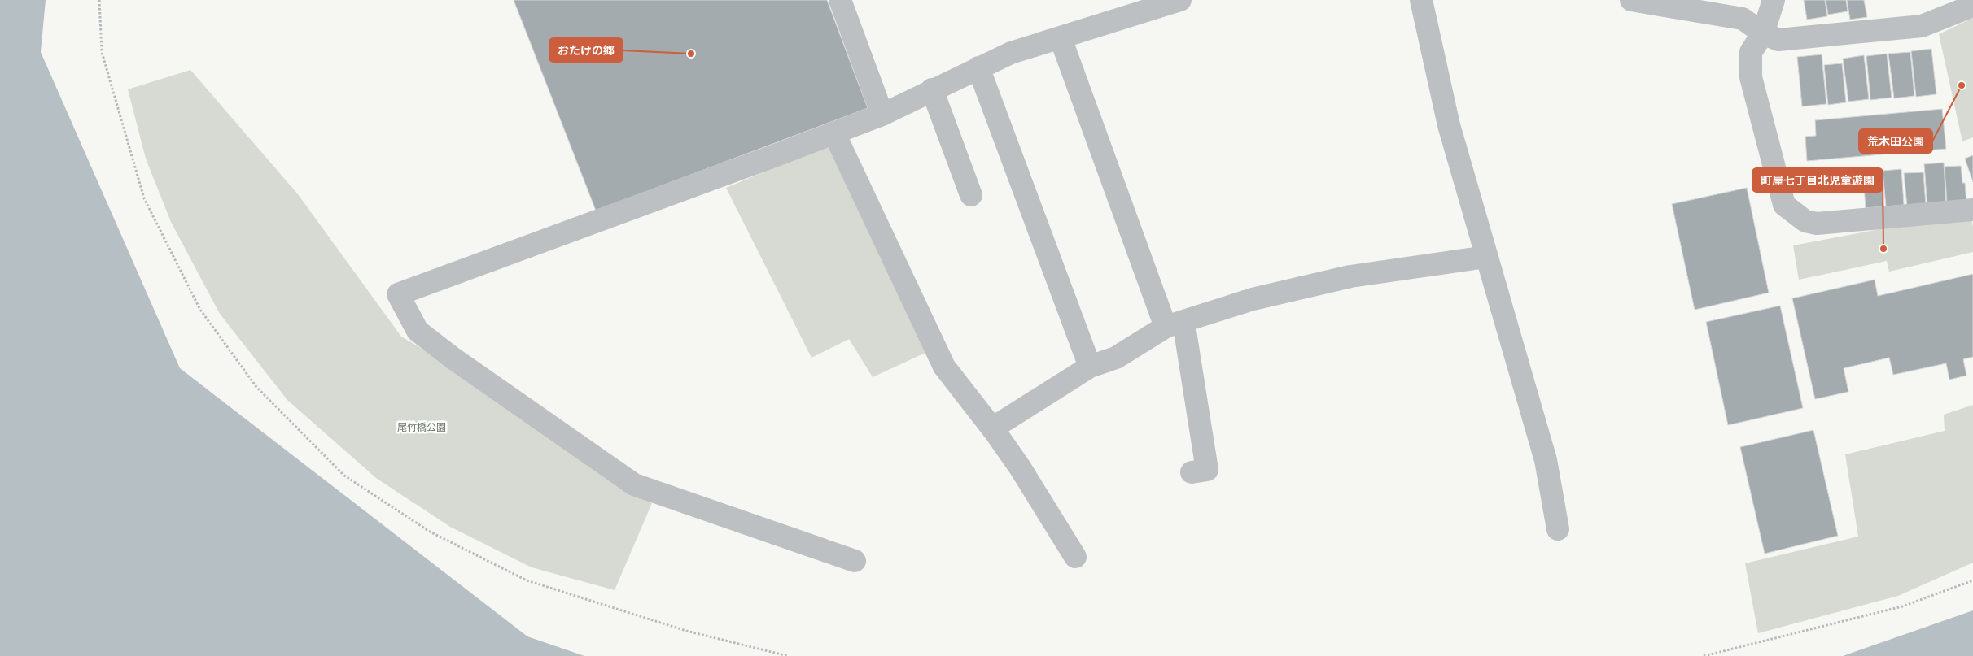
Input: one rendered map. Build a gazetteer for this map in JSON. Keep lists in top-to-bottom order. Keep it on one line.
{"parks":["尾竹橋公園"],"places":["おたけの郷","荒木田公園","町屋七丁目北児童遊園"]}
